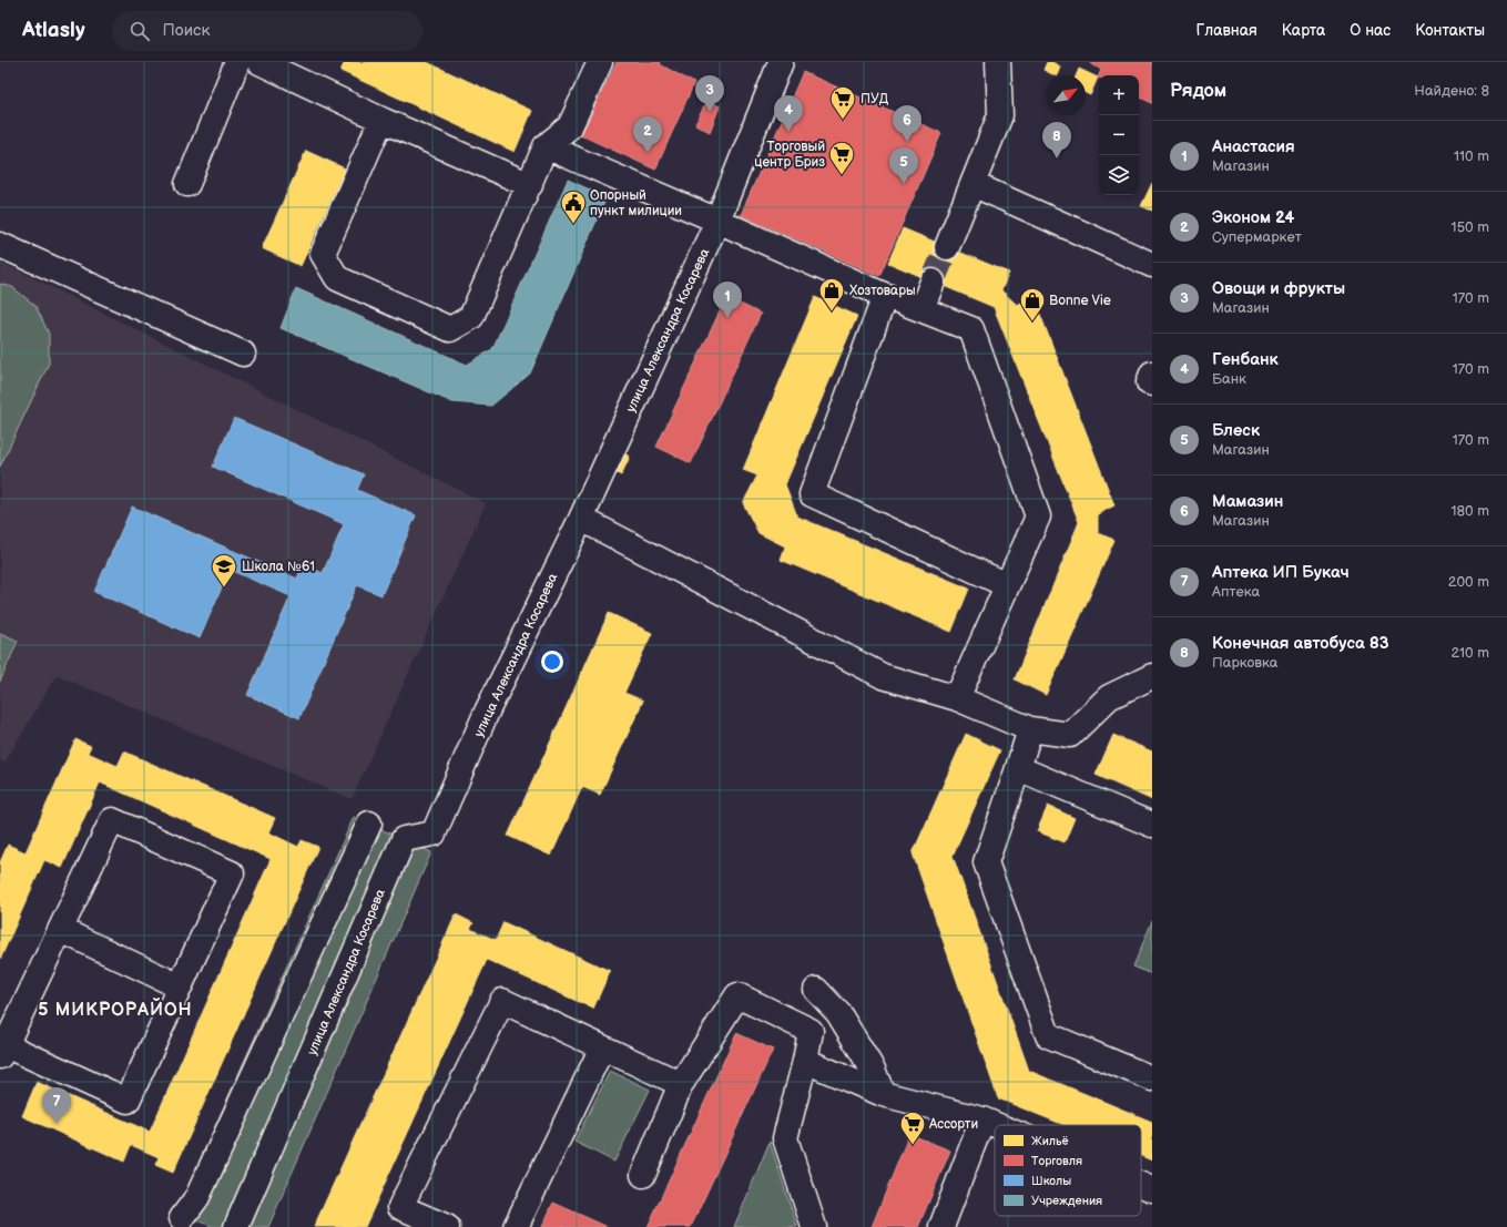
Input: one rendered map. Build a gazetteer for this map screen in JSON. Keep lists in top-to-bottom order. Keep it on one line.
{"streets":{"street":["улица Александра Косарева"]},"districts":["5 МИКРОРАЙОН"],"places":{"supermarket":["ПУД","Торговый центр Бриз","Ассорти"],"public building":["Опорный пункт милиции"],"shop":["Хозтовары","Bonne Vie"],"school or university":["Школа №61"]},"legend":["Жильё","Торговля","Школы","Учреждения"],"north":"top right","page":{"header":"Atlasly","search":"Поиск","nav":["Главная","Карта","О нас","Контакты"],"heading":["Рядом","Найдено: 8"],"map_buttons":["+","−"],"pins":["3","4","6","2","8","5","1","7"],"list":[{"mark":"1","name":"Анастасия","note":"Магазин","value":"110 m"},{"mark":"2","name":"Эконом 24","note":"Супермаркет","value":"150 m"},{"mark":"3","name":"Овощи и фрукты","note":"Магазин","value":"170 m"},{"mark":"4","name":"Генбанк","note":"Банк","value":"170 m"},{"mark":"5","name":"Блеск","note":"Магазин","value":"170 m"},{"mark":"6","name":"Мамазин","note":"Магазин","value":"180 m"},{"mark":"7","name":"Аптека ИП Букач","note":"Аптека","value":"200 m"},{"mark":"8","name":"Конечная автобуса 83","note":"Парковка","value":"210 m"}]}}
